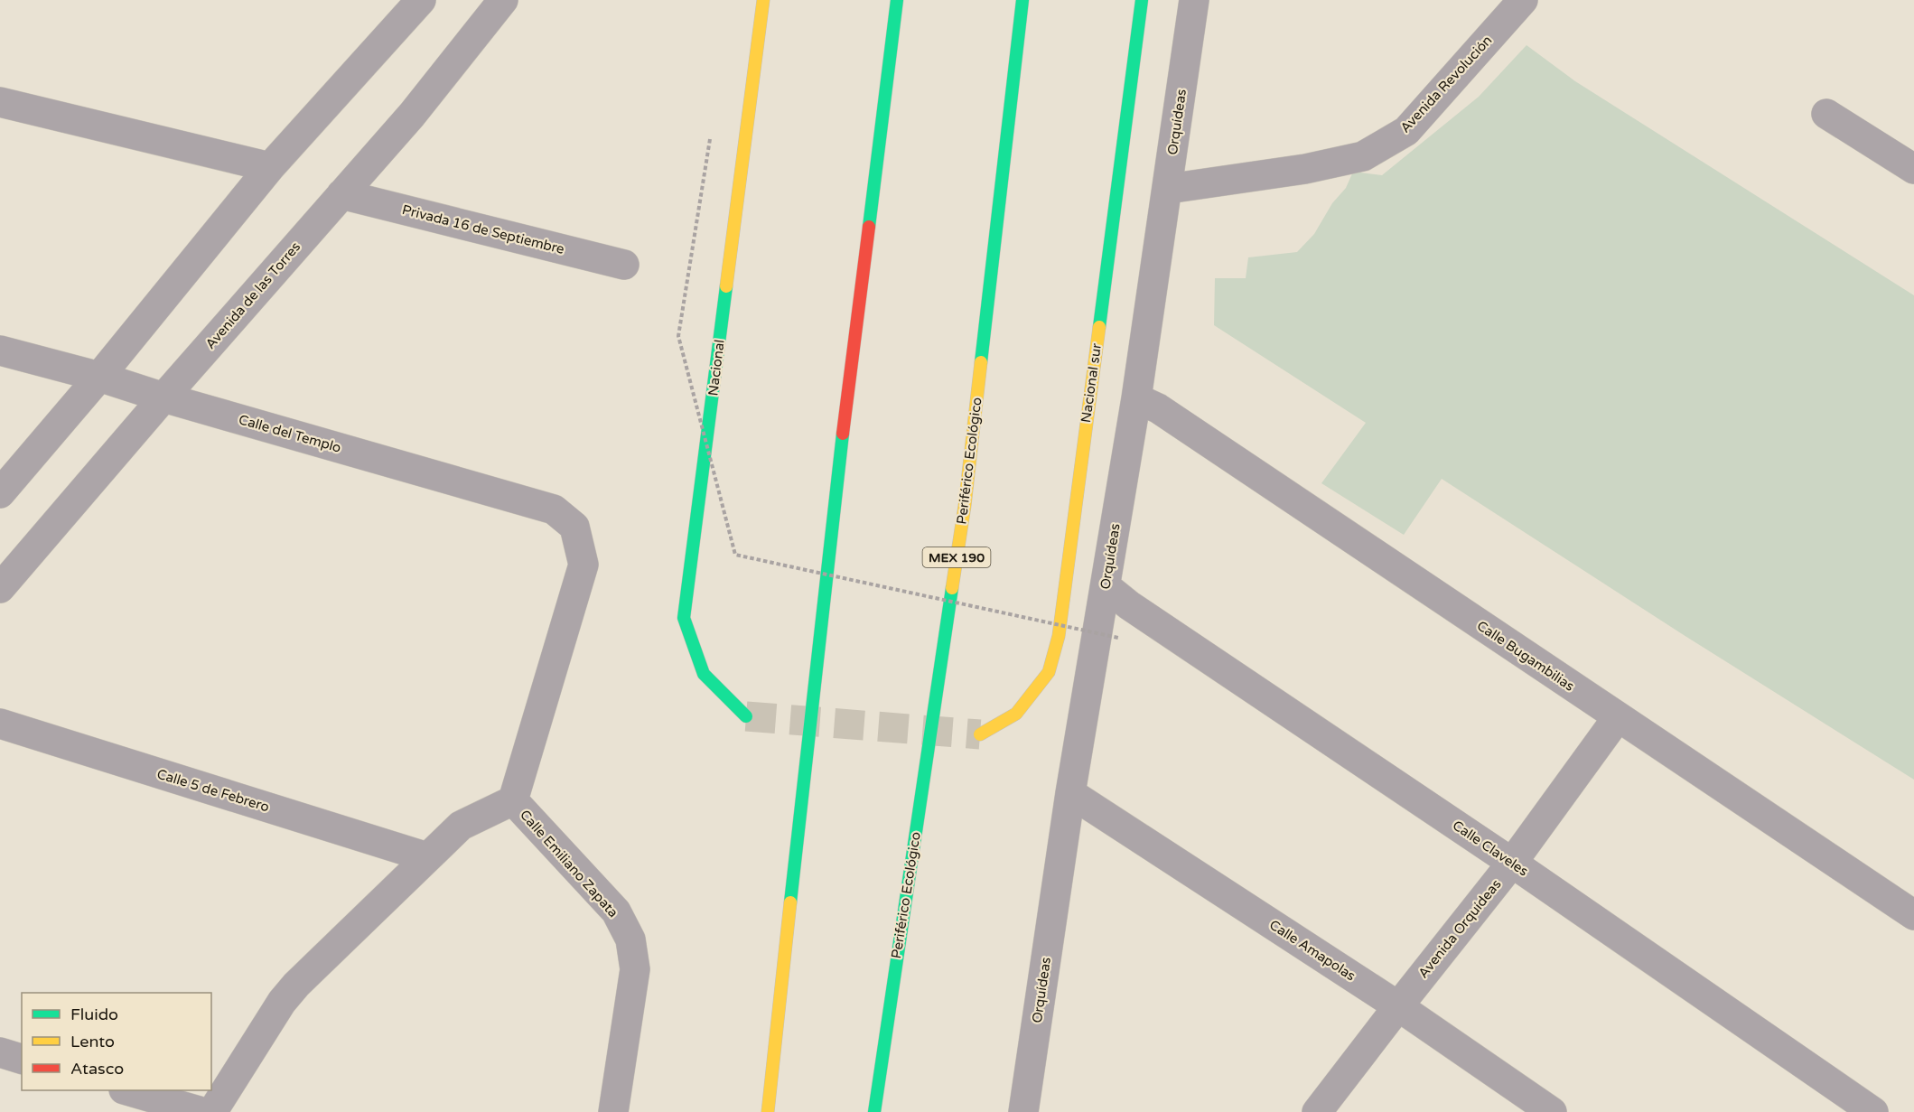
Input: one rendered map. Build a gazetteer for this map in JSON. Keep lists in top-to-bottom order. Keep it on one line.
{"streets":{"main road":["Nacional","Nacional sur","Periférico Ecológico","MEX 190"],"street":["Avenida Revolución","Orquídeas","Privada 16 de Septiembre","Avenida de las Torres","Calle del Templo","Calle Bugambilias","Calle 5 de Febrero","Calle Claveles","Calle Emiliano Zapata","Avenida Orquídeas","Calle Amapolas"]},"crossings":[["Avenida Revolución","Orquídeas"],["Orquídeas","Calle Bugambilias"],["Orquídeas","Calle Claveles"],["Orquídeas","Calle Amapolas"],["Privada 16 de Septiembre","Avenida de las Torres"],["Avenida de las Torres","Calle del Templo"],["Calle del Templo","Calle Emiliano Zapata"],["Calle Bugambilias","Avenida Orquídeas"],["Calle Claveles","Avenida Orquídeas"],["Avenida Orquídeas","Calle Amapolas"]],"legend":["Fluido","Lento","Atasco"]}
